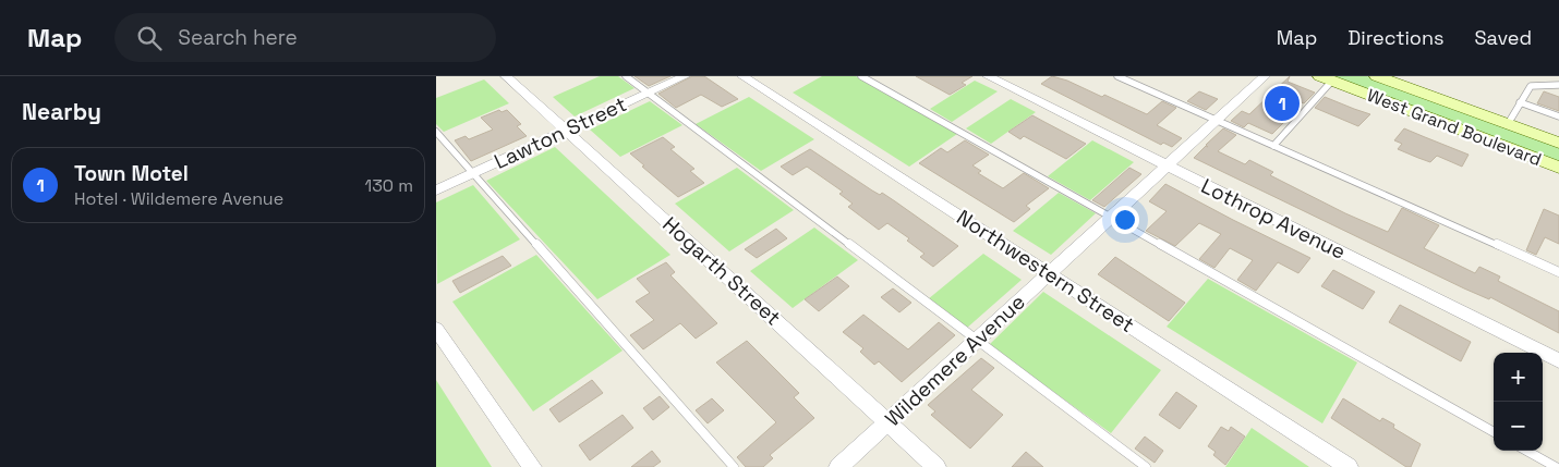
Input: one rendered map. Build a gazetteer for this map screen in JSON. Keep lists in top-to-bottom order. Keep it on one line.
{"streets":{"main road":["West Grand Boulevard"],"street":["Lawton Street","Lothrop Avenue","Hogarth Street","Northwestern Street","Wildemere Avenue"]},"crossings":[["Lawton Street","Hogarth Street"],["Lothrop Avenue","Wildemere Avenue"],["Hogarth Street","Wildemere Avenue"],["Northwestern Street","Wildemere Avenue"]],"page":{"header":"Map","search":"Search here","nav":["Map","Directions","Saved"],"heading":"Nearby","pins":"1","list":[{"mark":"1","name":"Town Motel","note":"Hotel · Wildemere Avenue","value":"130 m"}],"map_buttons":["+","−"]}}
